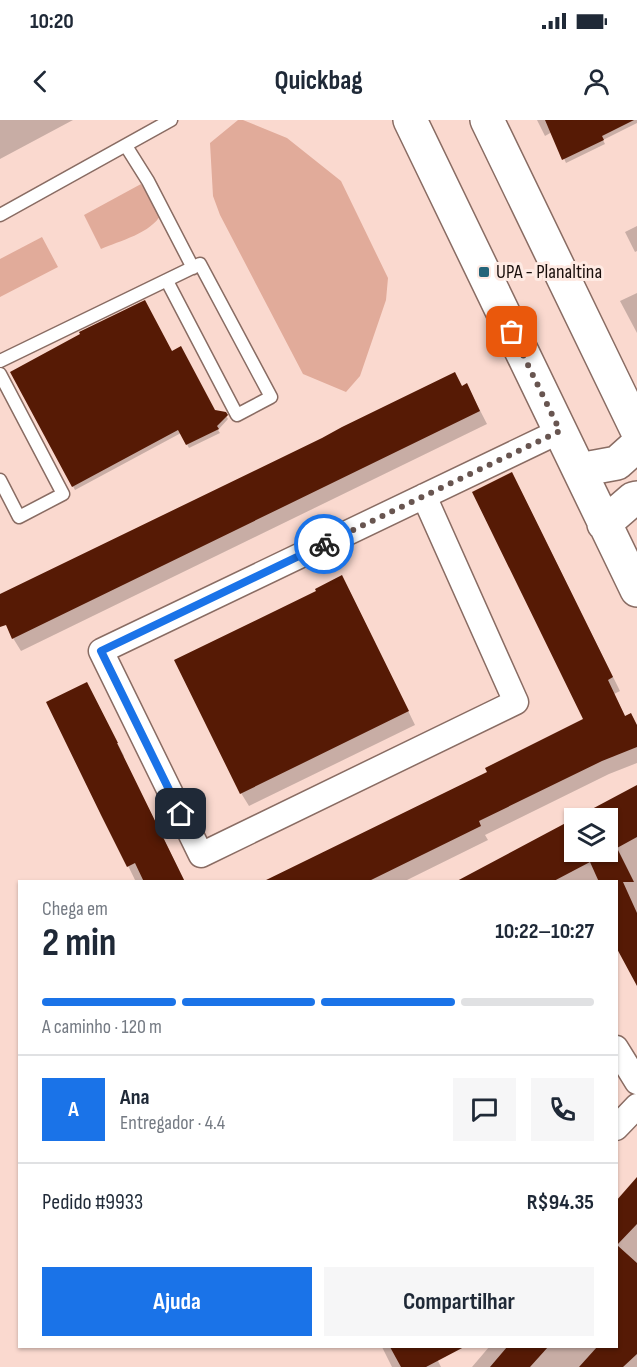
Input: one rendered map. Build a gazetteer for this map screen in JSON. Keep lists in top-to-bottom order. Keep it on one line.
{"places":{"transit":["UPA - Planaltina"]},"page":{"status":"10:20","header":"Quickbag","heading":["2 min","Chega em","10:22–10:27"],"panel":["Ana","Entregador · 4.4","Pedido #9933","R$94.35"],"bar":"A caminho · 120 m","round":"A","buttons":["Ajuda","Compartilhar"]}}
